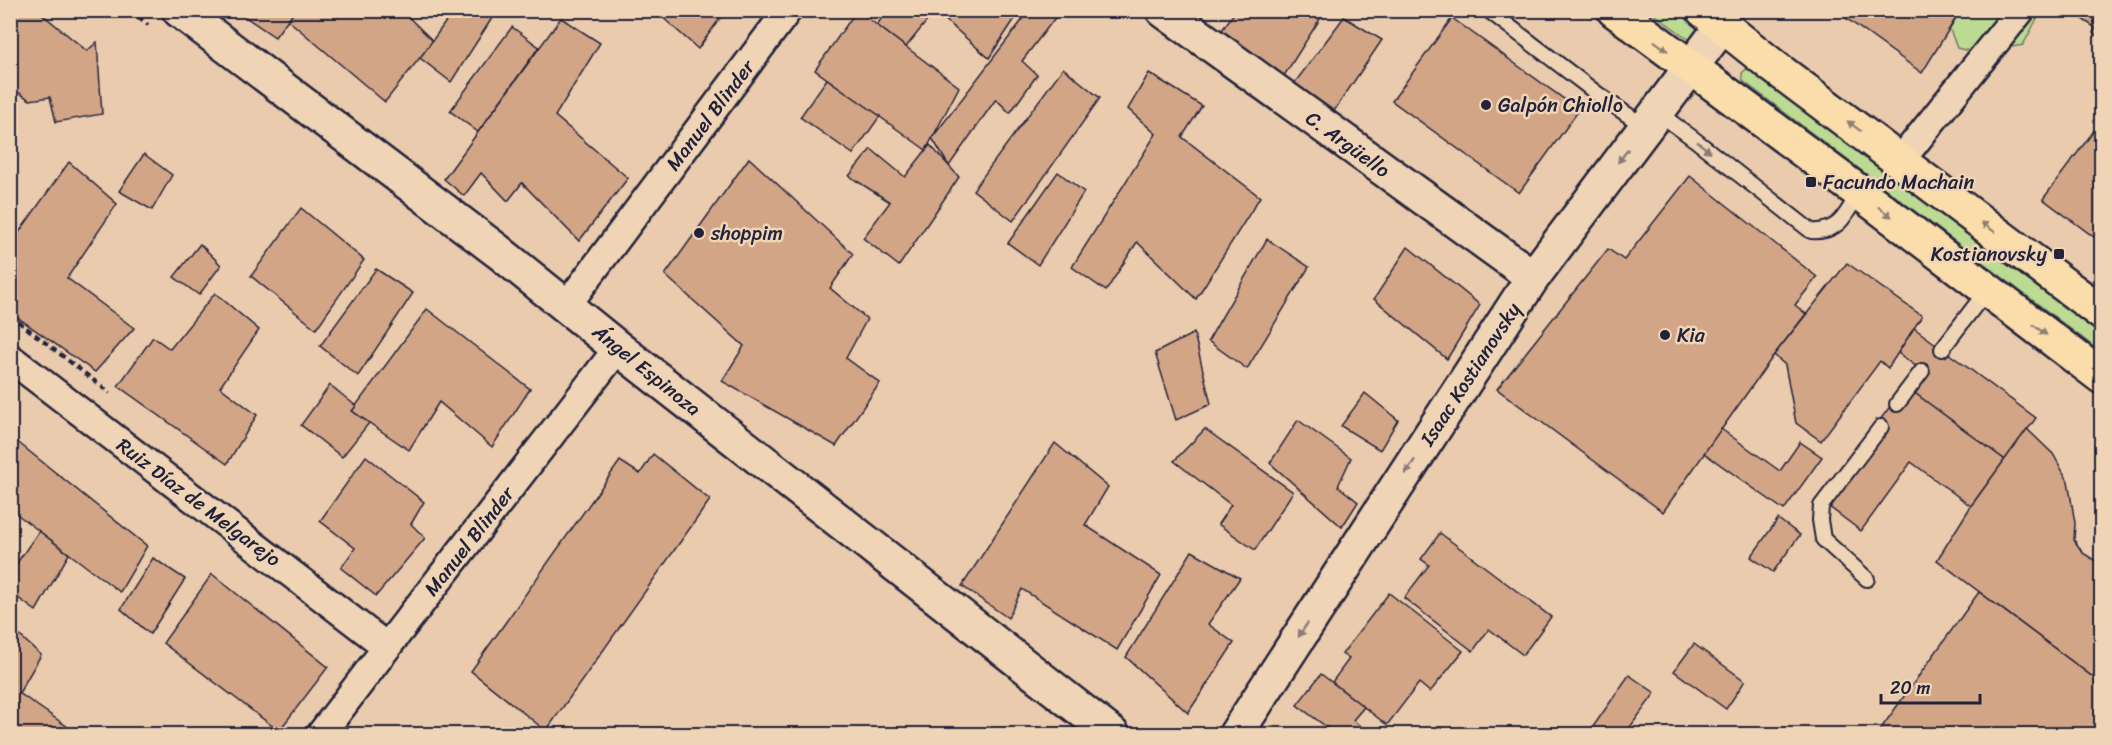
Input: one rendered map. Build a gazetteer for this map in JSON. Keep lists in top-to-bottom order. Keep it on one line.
{"streets":{"street":["Manuel Blinder","C. Argüello","Ángel Espinoza","Isaac Kostianovsky","Ruiz Díaz de Melgarejo"]},"crossings":[["Manuel Blinder","Ángel Espinoza"],["Manuel Blinder","Ruiz Díaz de Melgarejo"],["C. Argüello","Isaac Kostianovsky"]],"one_way":["Isaac Kostianovsky"],"places":{"other":["Galpón Chiollo","shoppim","Kia"],"transit":["Facundo Machain","Kostianovsky"]},"scale_bar":"20 m"}
